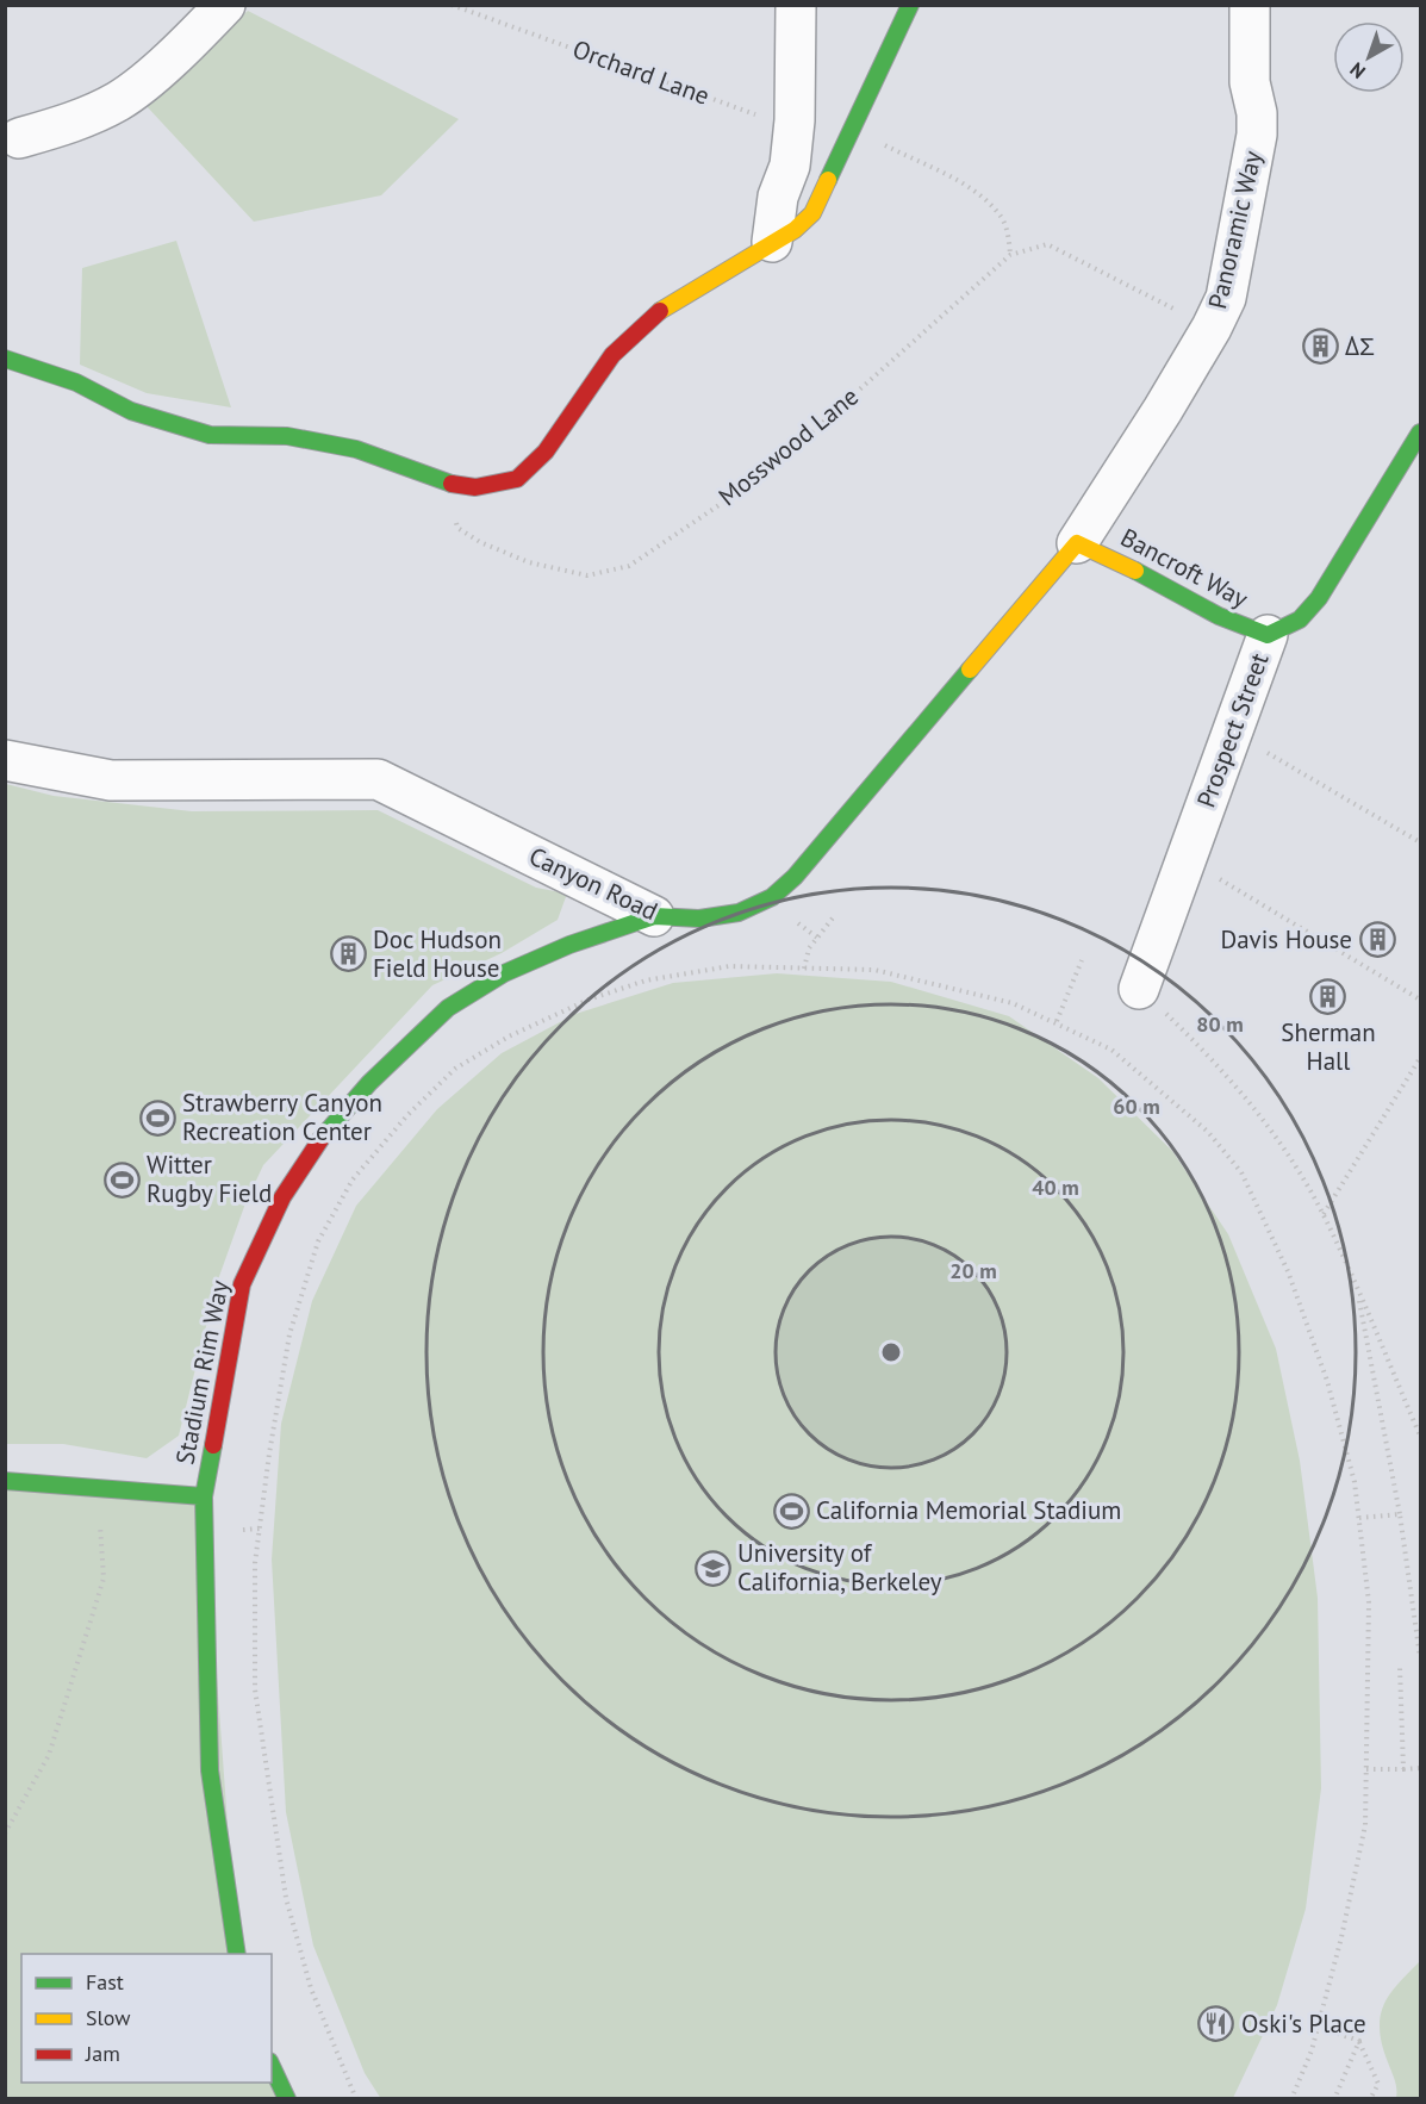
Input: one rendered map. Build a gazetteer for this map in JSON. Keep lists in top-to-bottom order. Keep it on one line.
{"streets":{"street":["Panoramic Way","Bancroft Way","Prospect Street","Canyon Road","Stadium Rim Way"],"path":["Orchard Lane","Mosswood Lane"]},"crossings":[["Panoramic Way","Bancroft Way"],["Panoramic Way","Canyon Road"],["Bancroft Way","Prospect Street"],["Bancroft Way","Canyon Road"],["Canyon Road","Stadium Rim Way"]],"places":{"building":["ΔΣ","Davis House","Doc Hudson Field House","Sherman Hall"],"sports":["Strawberry Canyon Recreation Center","Witter Rugby Field","California Memorial Stadium"],"school or university":["University of California, Berkeley"],"restaurant":["Oski's Place"]},"legend":["Fast","Slow","Jam"],"north":"bottom left","rings":["80 m","60 m","40 m","20 m"]}
